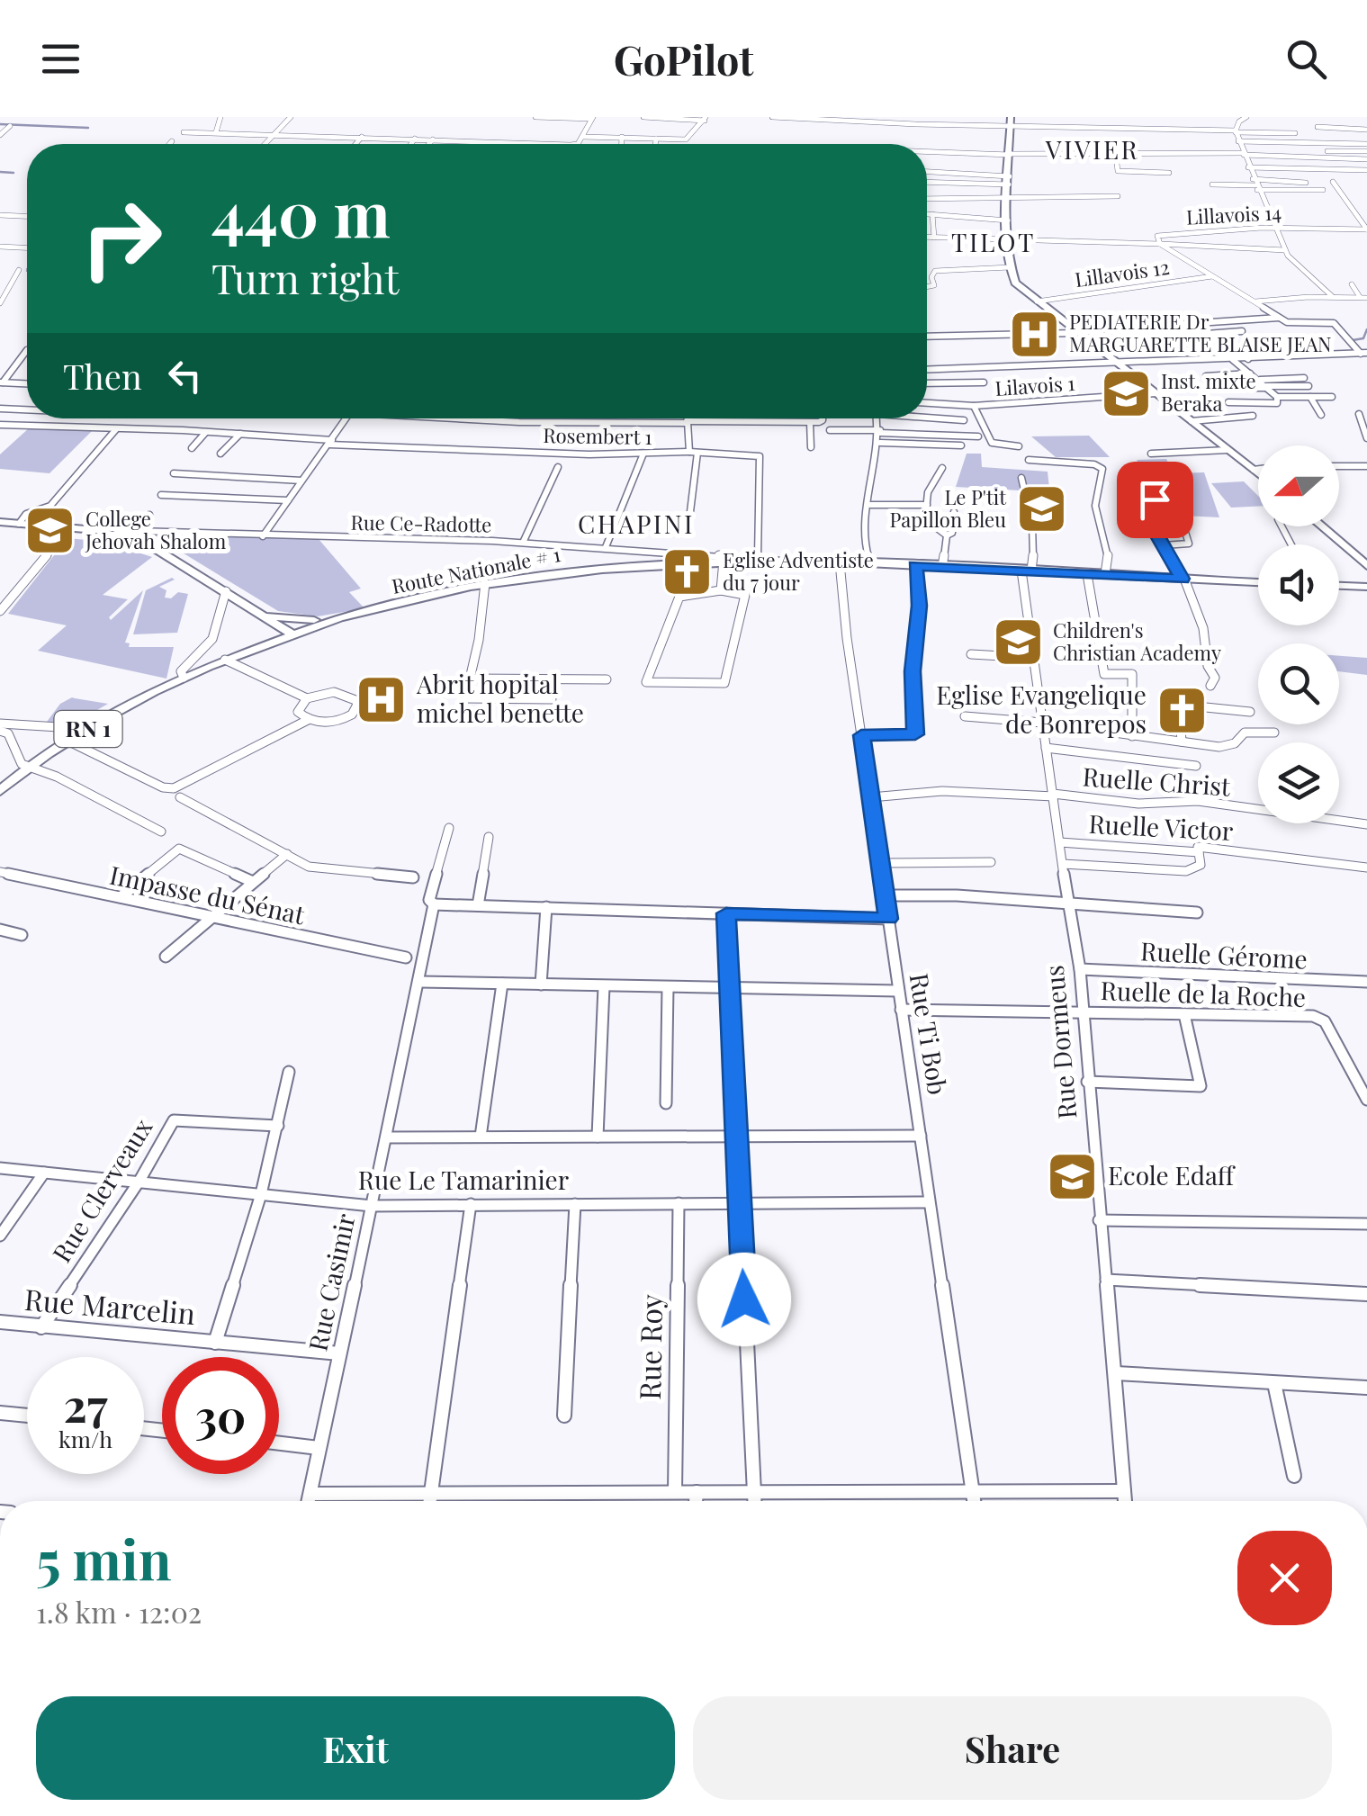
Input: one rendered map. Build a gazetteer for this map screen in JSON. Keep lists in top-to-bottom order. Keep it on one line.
{"streets":{"main road":["Route Nationale # 1","RN 1"],"street":["Lillavois 14","Lillavois 12","Lilavois 1","Rosembert 1","Rue Ce-Radotte","Ruelle Christ","Ruelle Victor","Impasse du Sénat","Ruelle Gérome","Ruelle de la Roche","Rue Ti Bob","Rue Dormeus","Rue Le Tamarinier","Rue Clerveaux","Rue Casimir","Rue Marcelin","Rue Roy"]},"crossings":[["Rosembert 1","Route Nationale # 1"],["Rue Ce-Radotte","Route Nationale # 1"],["Route Nationale # 1","Rue Ti Bob"],["Route Nationale # 1","Rue Dormeus"],["Ruelle Christ","Rue Ti Bob"],["Ruelle Christ","Rue Dormeus"],["Ruelle Victor","Rue Dormeus"],["Ruelle Gérome","Rue Dormeus"],["Ruelle de la Roche","Rue Ti Bob"],["Ruelle de la Roche","Rue Dormeus"],["Rue Ti Bob","Rue Le Tamarinier"],["Rue Le Tamarinier","Rue Clerveaux"],["Rue Le Tamarinier","Rue Casimir"],["Rue Le Tamarinier","Rue Roy"],["Rue Clerveaux","Rue Marcelin"],["Rue Casimir","Rue Marcelin"]],"districts":["VIVIER","TILOT","CHAPINI"],"places":{"hospital":["PEDIATERIE Dr MARGUARETTE BLAISE JEAN","Abrit hopital michel benette"],"school or university":["Inst. mixte Beraka","Le P'tit Papillon Bleu","College Jehovah Shalom","Children's Christian Academy","Ecole Edaff"],"church":["Eglise Adventiste du 7 jour","Eglise Evangelique de Bonrepos"]},"north":"left","page":{"header":"GoPilot","turn":["440 m","Turn right"],"then":"Then","speed":"27 km/h","limit":"30","heading":["5 min","1.8 km · 12:02"],"buttons":["Exit","Share"]}}
